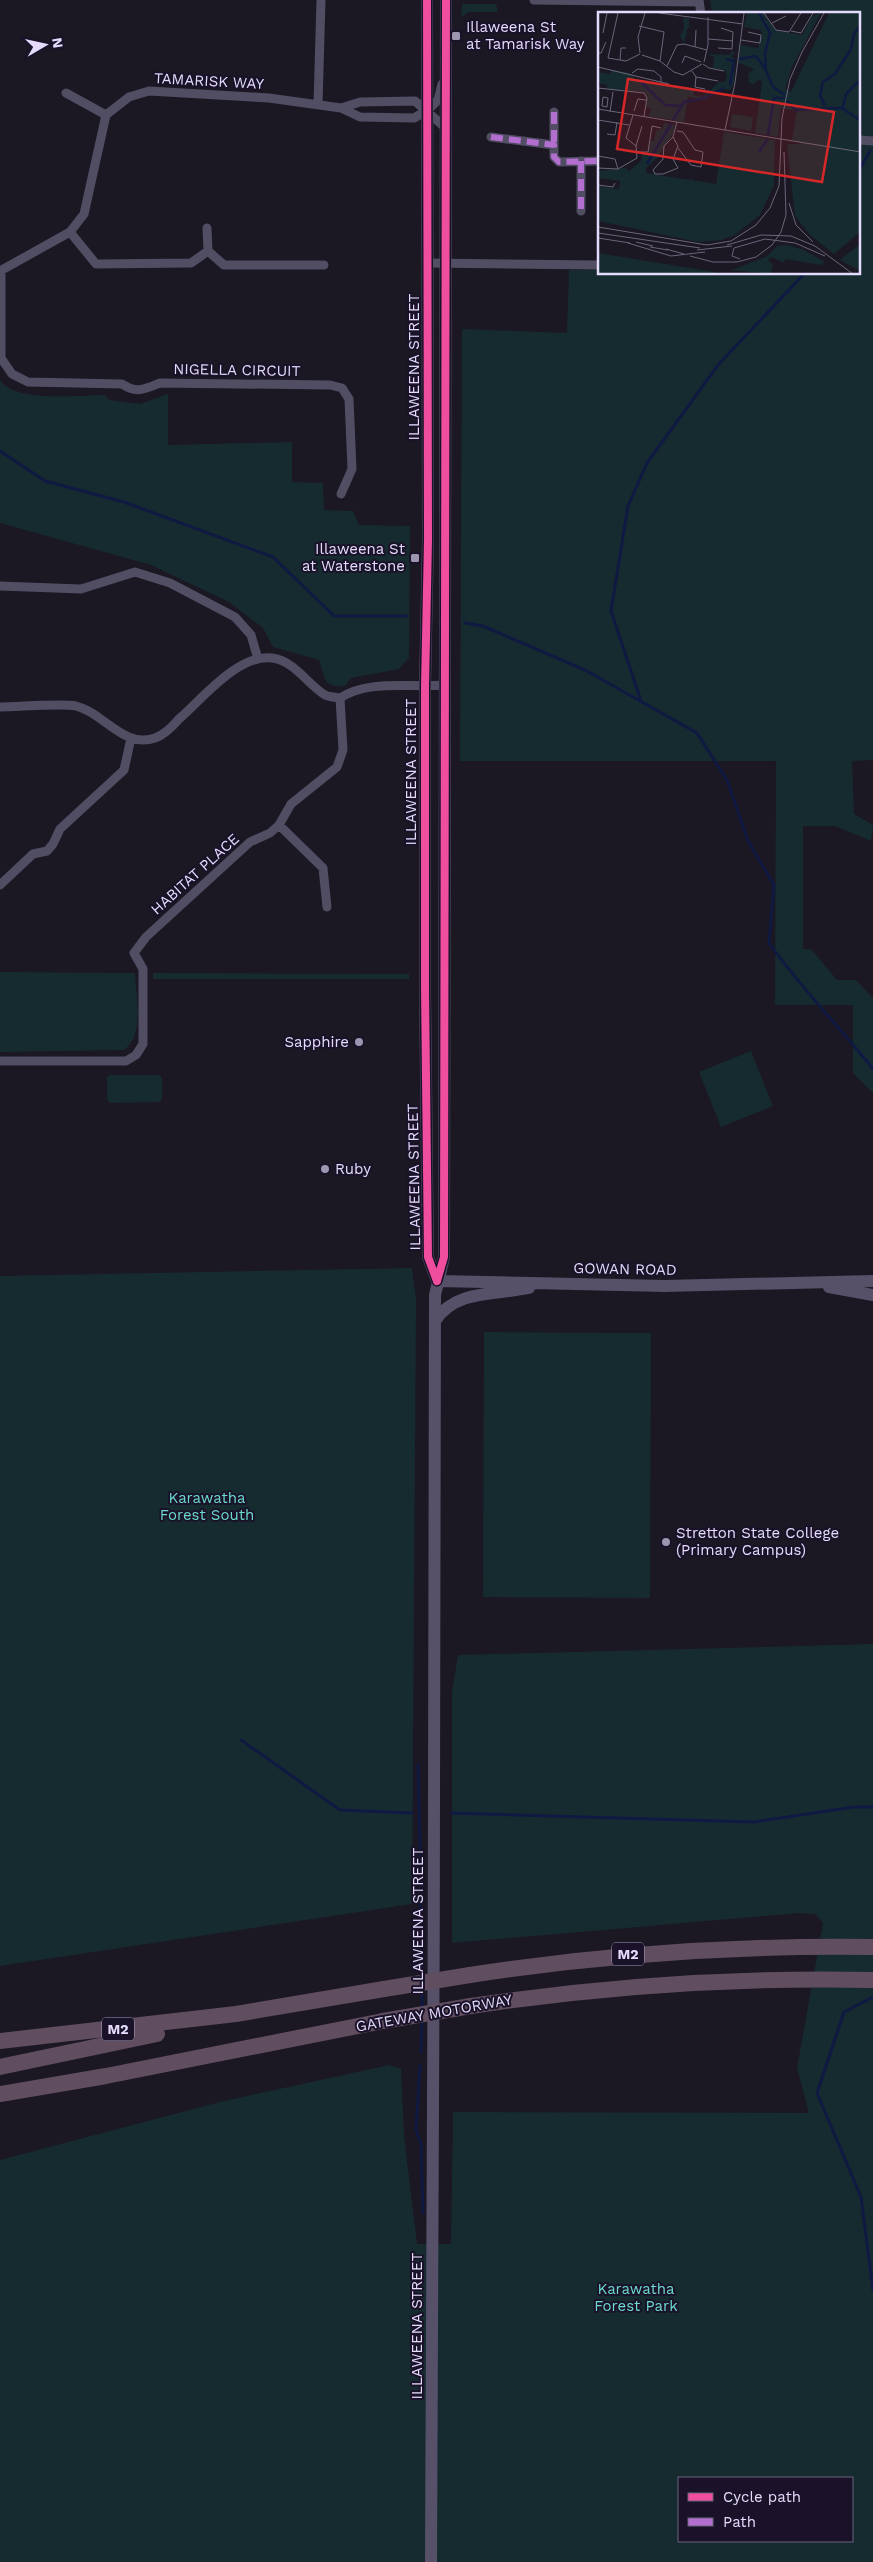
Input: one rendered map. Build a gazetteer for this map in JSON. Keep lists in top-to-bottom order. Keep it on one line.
{"streets":{"highway":["M2","GATEWAY MOTORWAY"],"main road":["ILLAWEENA STREET","GOWAN ROAD"],"street":["TAMARISK WAY","NIGELLA CIRCUIT","HABITAT PLACE"]},"crossings":[["ILLAWEENA STREET","GOWAN ROAD"]],"parks":["Karawatha Forest South","Karawatha Forest Park"],"places":{"transit":["Illaweena St at Tamarisk Way","Illaweena St at Waterstone"],"other":["Sapphire","Ruby","Stretton State College (Primary Campus)"]},"legend":["Cycle path","Path"],"north":"right"}
